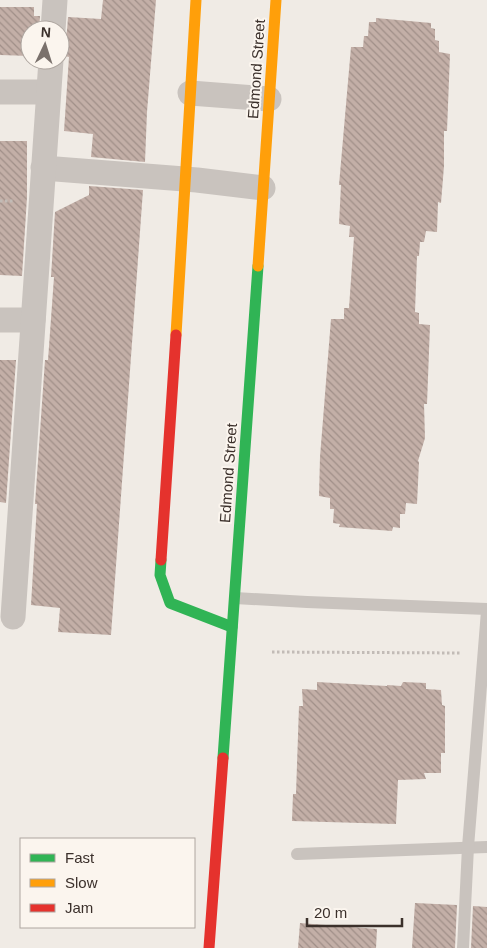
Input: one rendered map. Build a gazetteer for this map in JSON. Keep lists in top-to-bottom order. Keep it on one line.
{"streets":{"street":["Edmond Street"]},"legend":["Fast","Slow","Jam"],"scale_bar":"20 m","north":"top"}
